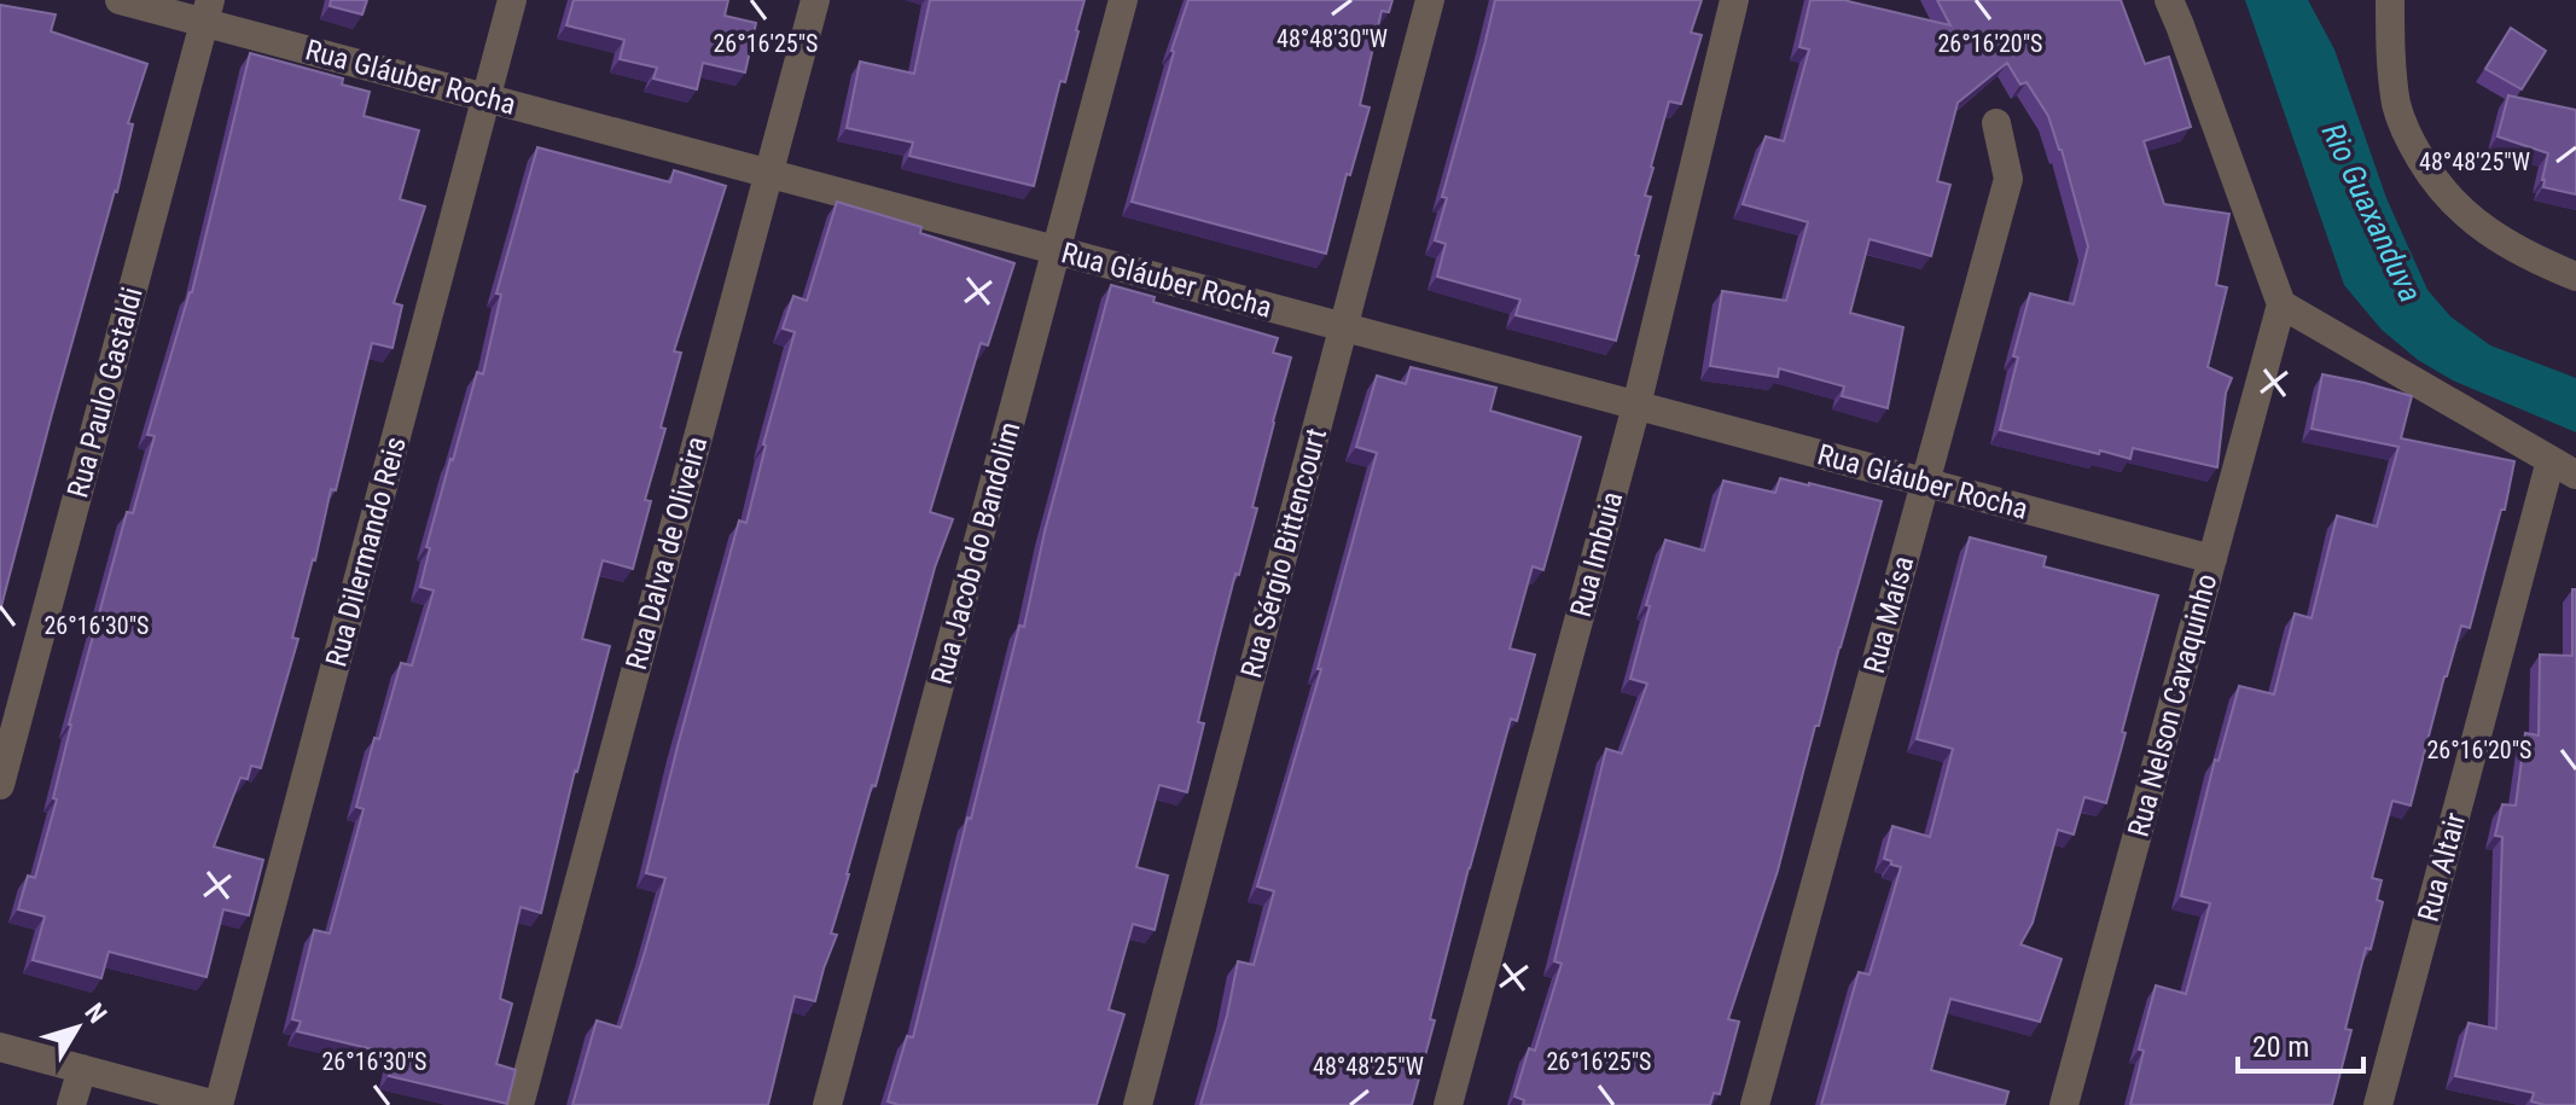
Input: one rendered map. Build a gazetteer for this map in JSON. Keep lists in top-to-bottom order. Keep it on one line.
{"streets":{"street":["Rua Gláuber Rocha","Rua Paulo Gastaldi","Rua Dilermando Reis","Rua Dalva de Oliveira","Rua Jacob do Bandolim","Rua Sérgio Bittencourt","Rua Imbuia","Rua Maísa","Rua Nelson Cavaquinho","Rua Altair"]},"crossings":[["Rua Gláuber Rocha","Rua Paulo Gastaldi"],["Rua Gláuber Rocha","Rua Dilermando Reis"],["Rua Gláuber Rocha","Rua Dalva de Oliveira"],["Rua Gláuber Rocha","Rua Jacob do Bandolim"],["Rua Gláuber Rocha","Rua Sérgio Bittencourt"],["Rua Gláuber Rocha","Rua Imbuia"],["Rua Gláuber Rocha","Rua Maísa"],["Rua Gláuber Rocha","Rua Nelson Cavaquinho"]],"water":["Rio Guaxanduva"],"scale_bar":"20 m","north":"top right","coordinates":["48°48'30\"W","26°16'25\"S","26°16'20\"S","48°48'25\"W","26°16'30\"S"]}
